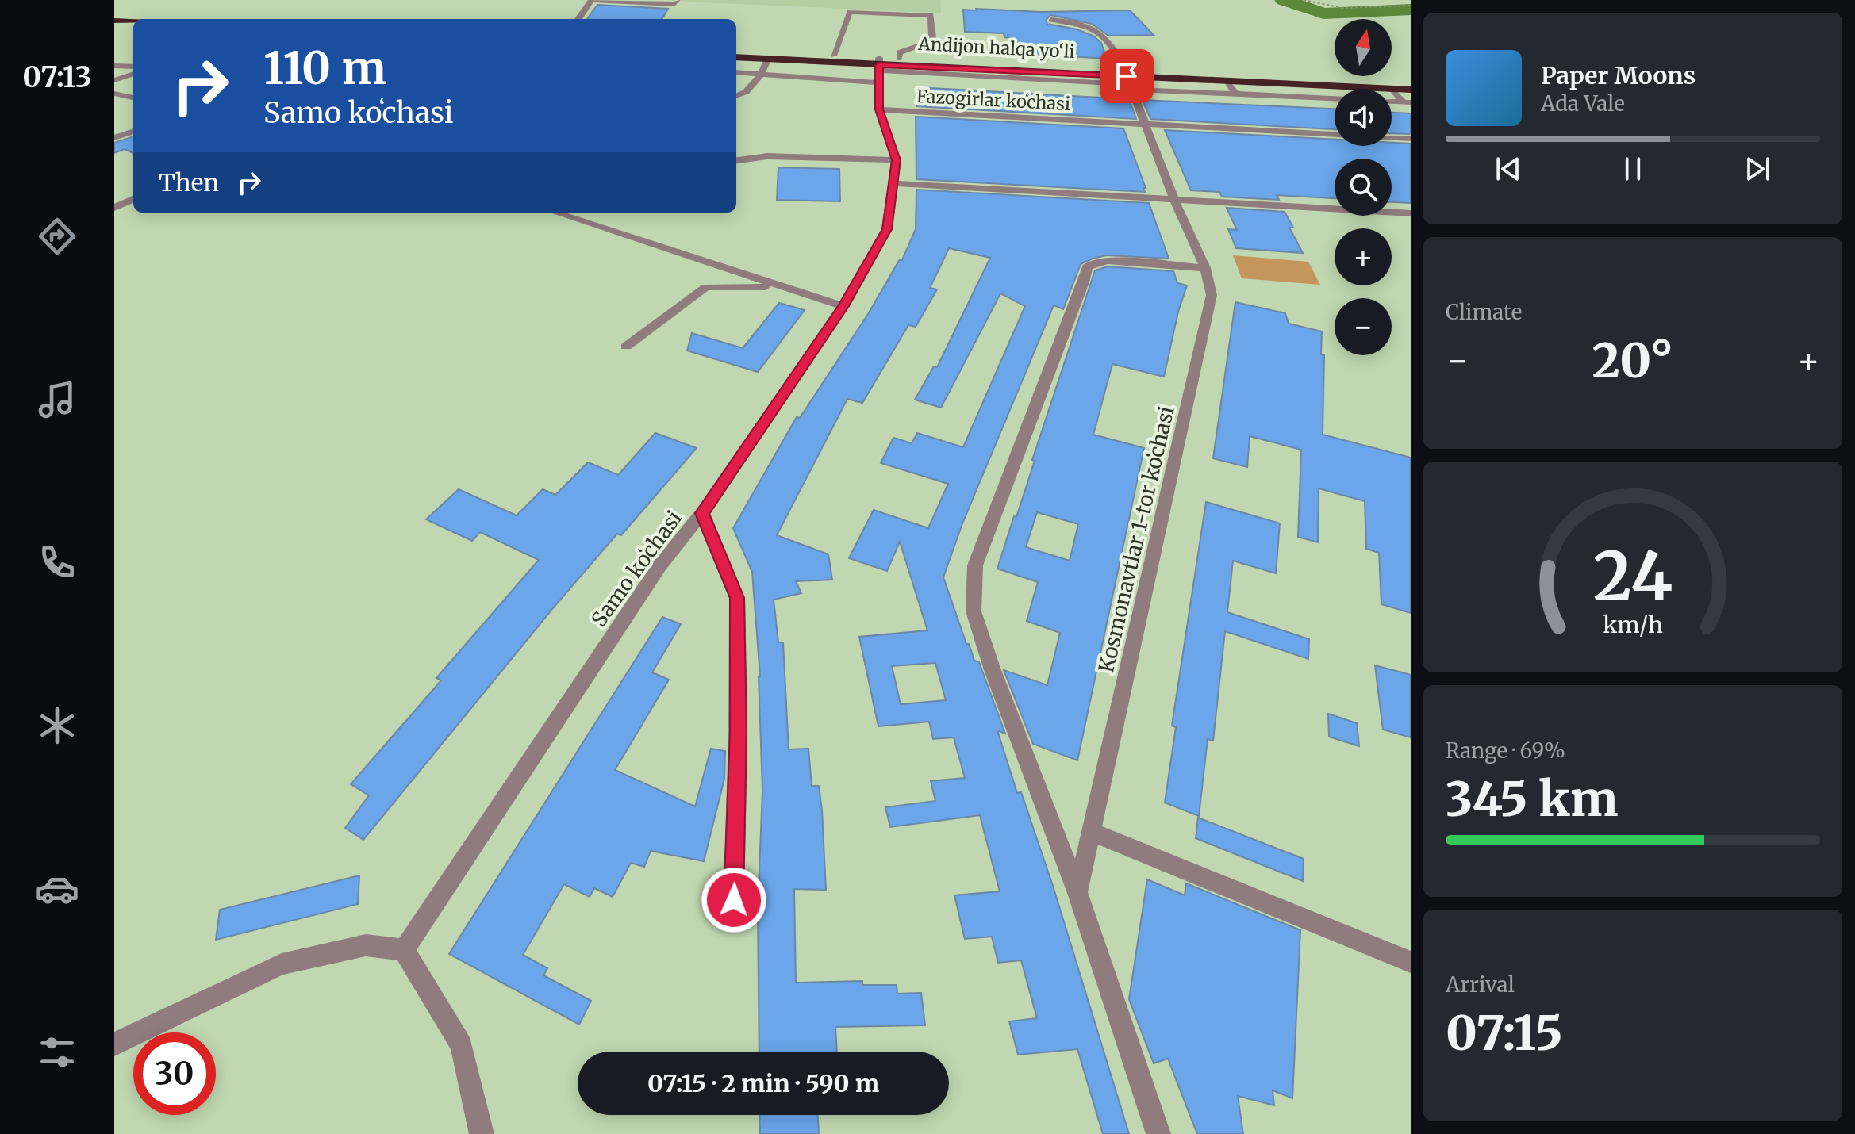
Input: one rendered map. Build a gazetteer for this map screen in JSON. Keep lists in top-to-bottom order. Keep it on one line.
{"streets":{"highway":["Andijon halqa yo‘li"],"street":["Fazogirlar koʻchasi","Kosmonavtlar 1-tor koʻchasi","Samo koʻchasi"]},"crossings":[["Andijon halqa yo‘li","Kosmonavtlar 1-tor koʻchasi"],["Andijon halqa yo‘li","Samo koʻchasi"],["Fazogirlar koʻchasi","Kosmonavtlar 1-tor koʻchasi"],["Fazogirlar koʻchasi","Samo koʻchasi"]],"north":"top","page":{"tabs":"07:13","map_buttons":["+","−"],"turn":["110 m","Samo koʻchasi"],"song":["Paper Moons","Ada Vale"],"then":"Then","tile":["Climate",["Range · 69%","345 km"],["Arrival","07:15"]],"heat":["−","20°","+"],"limit":"30","trip":"07:15 · 2 min · 590 m","gauge":["24","km/h"]}}
